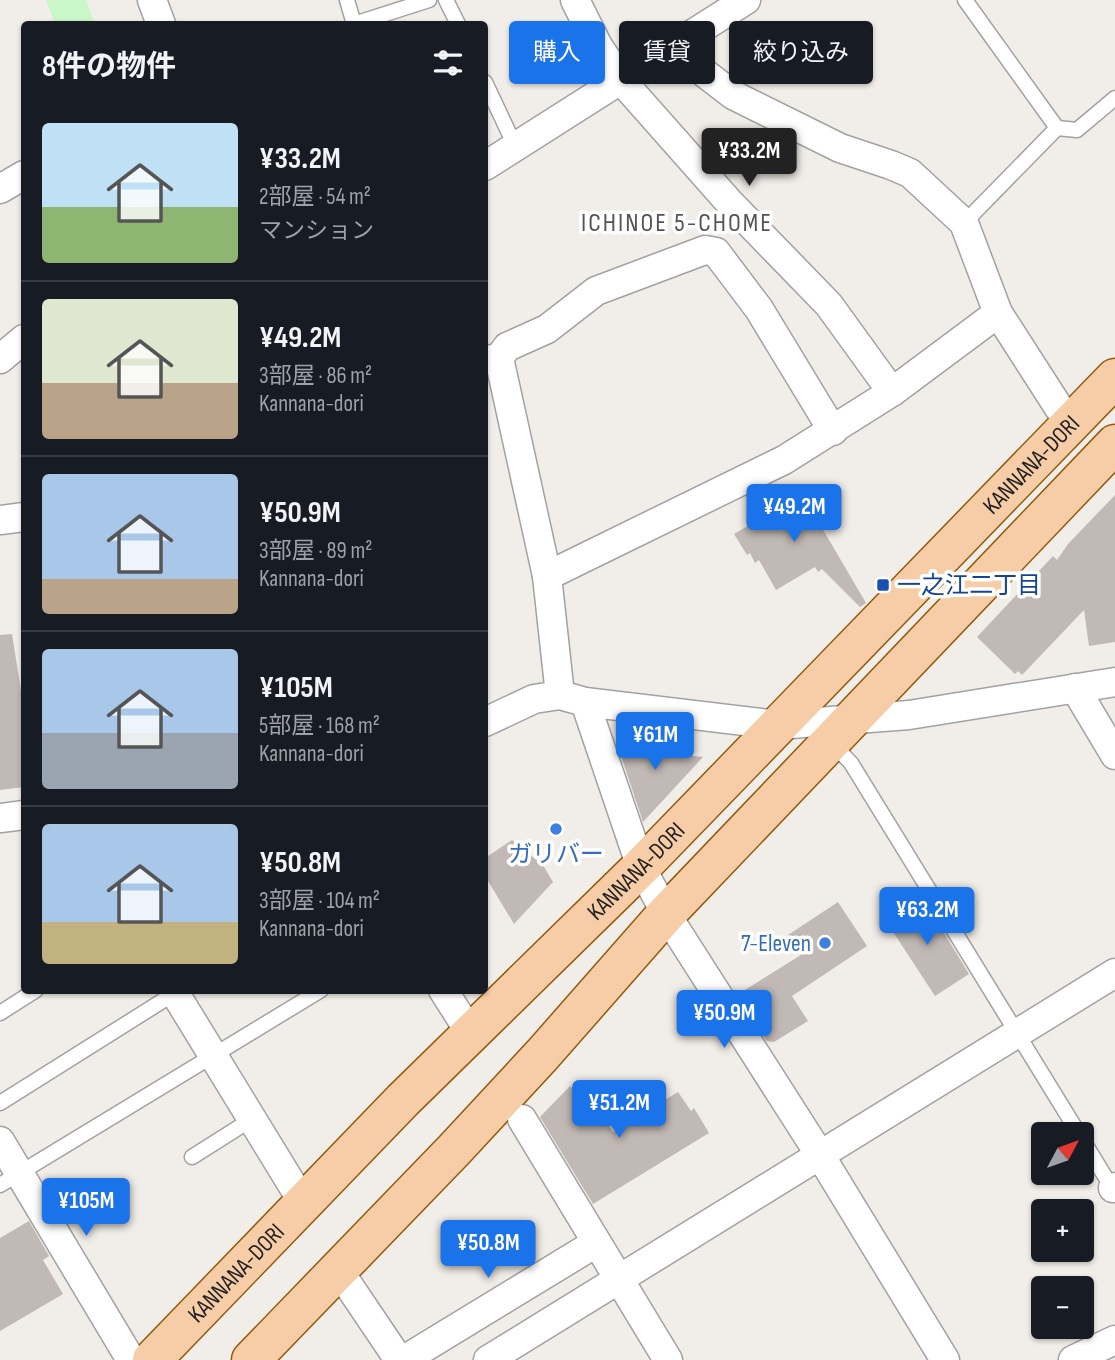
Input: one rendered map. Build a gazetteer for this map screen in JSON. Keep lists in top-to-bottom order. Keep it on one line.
{"streets":{"main road":["KANNANA-DORI"]},"districts":["ICHINOE 5-CHOME"],"places":{"transit":["一之江二丁目"],"other":["ガリバー","7-Eleven"]},"north":"top right","page":{"chip":["購入","賃貸","絞り込み"],"heading":"8件の物件","list":[{"name":"¥33.2M","note":"2部屋 · 54 m² · マンション"},{"name":"¥49.2M","note":"3部屋 · 86 m² · Kannana-dori"},{"name":"¥50.9M","note":"3部屋 · 89 m² · Kannana-dori"},{"name":"¥105M","note":"5部屋 · 168 m² · Kannana-dori"},{"name":"¥50.8M","note":"3部屋 · 104 m² · Kannana-dori"}],"price":["¥33.2M","¥49.2M","¥61M","¥63.2M","¥50.9M","¥51.2M","¥105M","¥50.8M"],"map_buttons":["+","−"]}}
